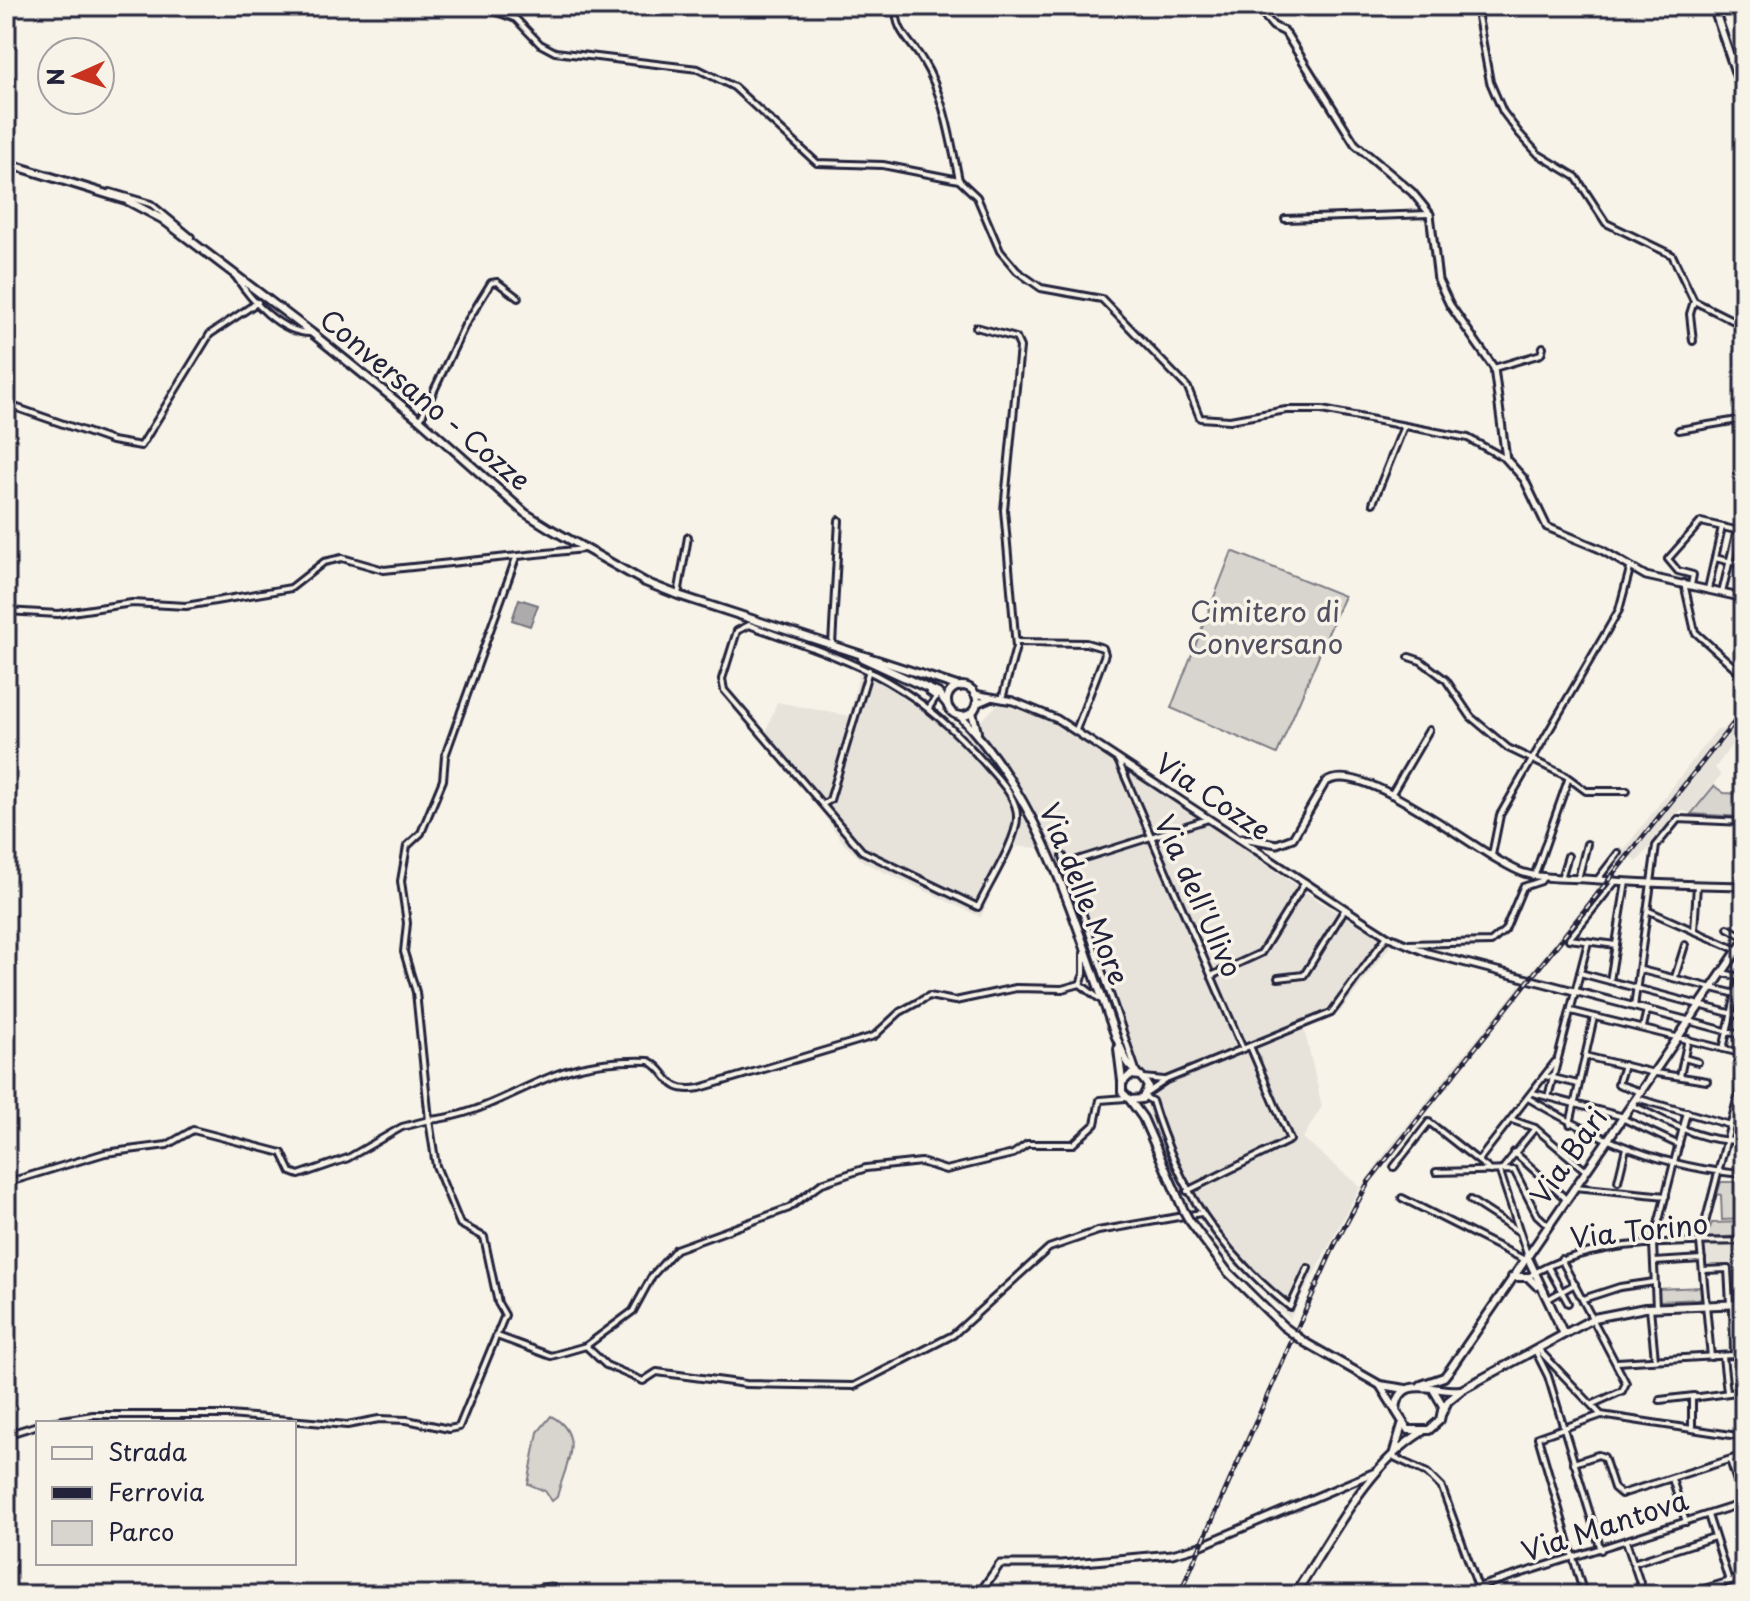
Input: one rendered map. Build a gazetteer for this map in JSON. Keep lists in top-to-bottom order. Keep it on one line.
{"streets":{"main road":["Conversano - Cozze","Via delle More","Via Bari"],"street":["Via Cozze","Via dell'Ulivo","Via Torino","Via Mantova"]},"crossings":[["Via Cozze","Via dell'Ulivo"],["Via Cozze","Via Bari"],["Via Bari","Via Torino"]],"parks":["Cimitero di Conversano"],"legend":["Strada","Ferrovia","Parco"],"north":"left"}
